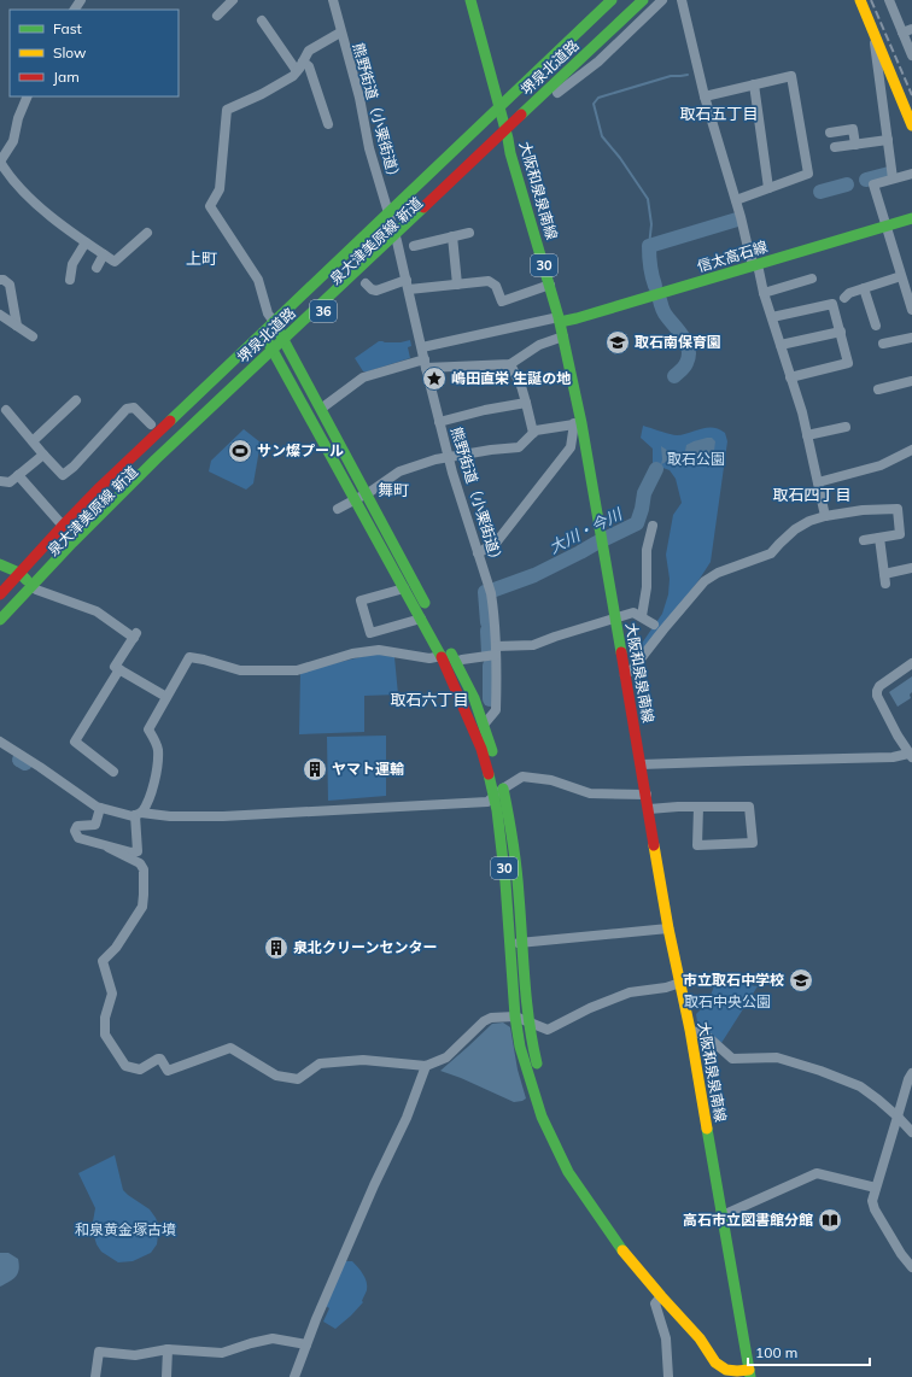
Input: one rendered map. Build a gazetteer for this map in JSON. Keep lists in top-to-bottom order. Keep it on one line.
{"streets":{"main road":["堺泉北道路","大阪和泉泉南線","泉大津美原線 新道","信太高石線","30","36"],"street":["熊野街道（小栗街道）"]},"crossings":[["堺泉北道路","泉大津美原線 新道"],["熊野街道（小栗街道）","泉大津美原線 新道"],["熊野街道（小栗街道）","30"],["大阪和泉泉南線","泉大津美原線 新道"],["大阪和泉泉南線","信太高石線"],["大阪和泉泉南線","30"],["泉大津美原線 新道","30"]],"districts":["取石五丁目","上町","舞町","取石四丁目","取石六丁目"],"water":["大川・今川"],"parks":["取石公園","取石中央公園","和泉黄金塚古墳"],"places":{"school or university":["取石南保育園","市立取石中学校"],"place":["嶋田直栄 生誕の地"],"sports":["サン燦プール"],"building":["ヤマト運輸","泉北クリーンセンター"],"library":["高石市立図書館分館"]},"legend":["Fast","Slow","Jam"],"scale_bar":"100 m"}
